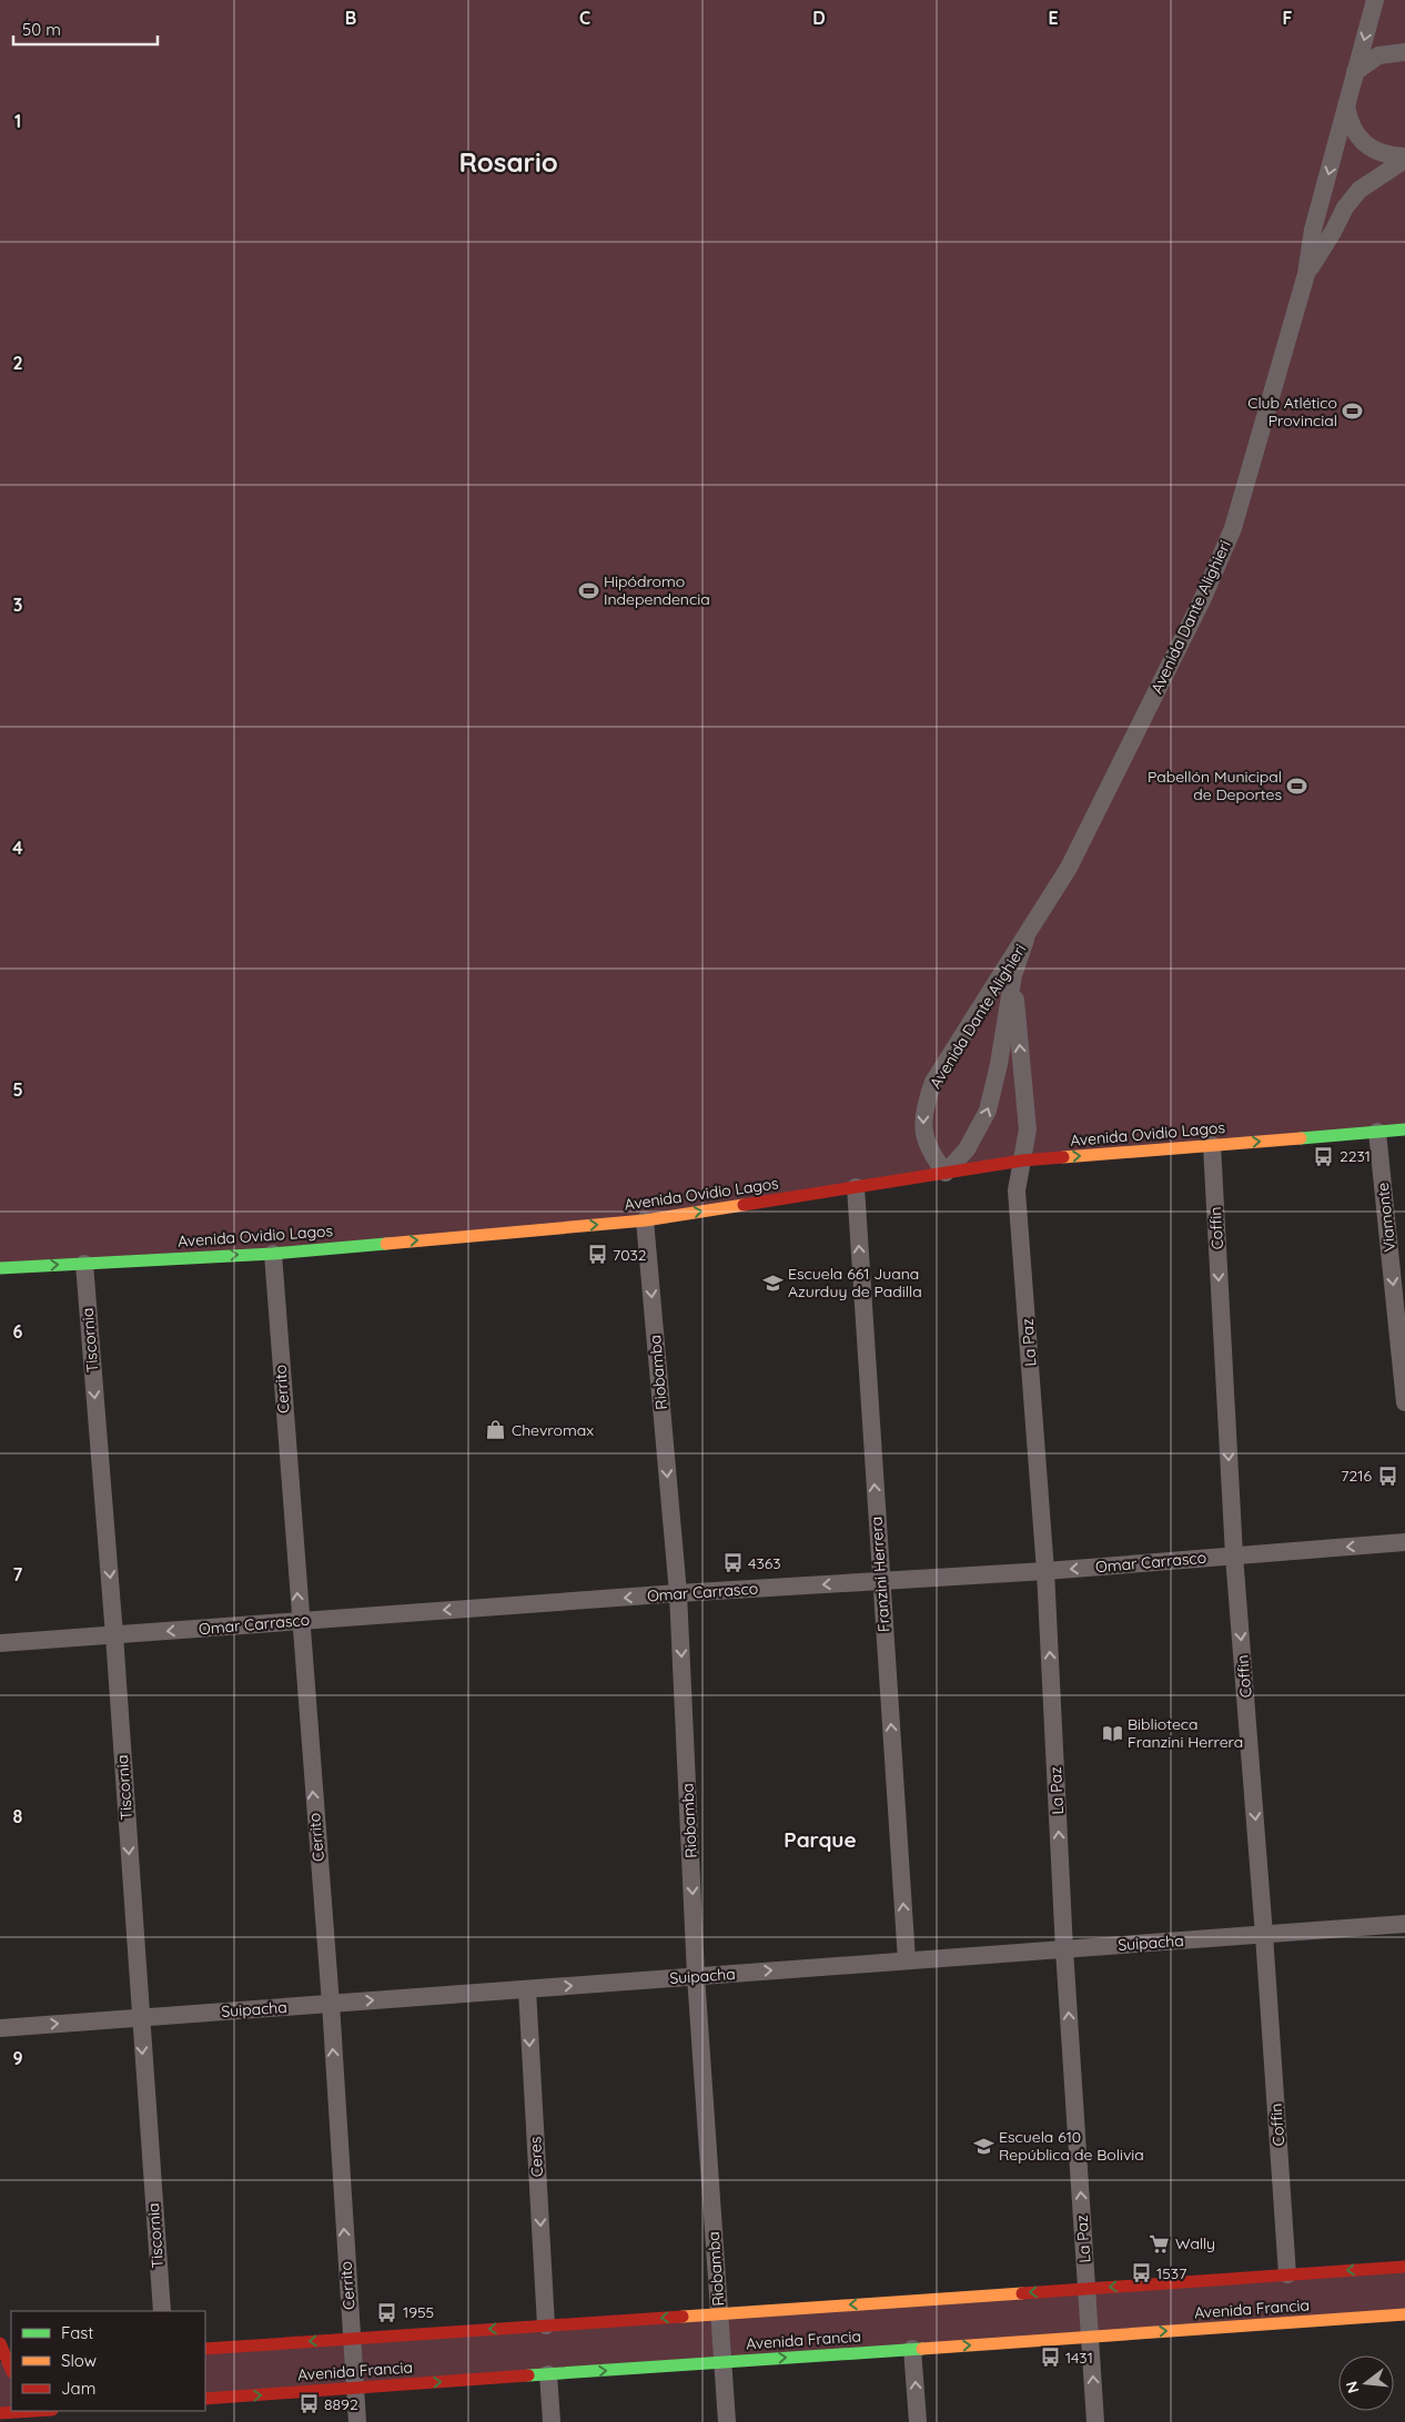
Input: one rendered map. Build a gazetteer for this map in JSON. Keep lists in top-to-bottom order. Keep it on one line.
{"streets":{"main road":["Avenida Ovidio Lagos","Avenida Francia"],"street":["Avenida Dante Alighieri","Viamonte","Coffin","Tiscornia","La Paz","Riobamba","Cerrito","Omar Carrasco","Franzini Herrera","Suipacha","Ceres"]},"crossings":[["Avenida Dante Alighieri","Avenida Ovidio Lagos"],["Avenida Dante Alighieri","La Paz"],["Avenida Ovidio Lagos","Viamonte"],["Avenida Ovidio Lagos","Coffin"],["Avenida Ovidio Lagos","Tiscornia"],["Avenida Ovidio Lagos","La Paz"],["Avenida Ovidio Lagos","Riobamba"],["Avenida Ovidio Lagos","Cerrito"],["Avenida Ovidio Lagos","Franzini Herrera"],["Coffin","Omar Carrasco"],["Coffin","Suipacha"],["Coffin","Avenida Francia"],["Tiscornia","Omar Carrasco"],["Tiscornia","Suipacha"],["La Paz","Omar Carrasco"],["La Paz","Suipacha"],["La Paz","Avenida Francia"],["Riobamba","Omar Carrasco"],["Riobamba","Suipacha"],["Riobamba","Avenida Francia"],["Cerrito","Omar Carrasco"],["Cerrito","Suipacha"],["Cerrito","Avenida Francia"],["Omar Carrasco","Franzini Herrera"],["Franzini Herrera","Suipacha"],["Suipacha","Ceres"],["Ceres","Avenida Francia"]],"one_way":["Avenida Ovidio Lagos","Viamonte","Coffin","Tiscornia","La Paz","Riobamba","Cerrito","Omar Carrasco","Franzini Herrera","Suipacha","Ceres"],"districts":["Rosario","Parque"],"places":{"sports":["Club Atlético Provincial","Hipódromo Independencia","Pabellón Municipal de Deportes"],"bus stop":["2231","7032","7216","4363","1537","1955","1431","8892"],"school or university":["Escuela 661 Juana Azurduy de Padilla","Escuela 610 República de Bolivia"],"shop":["Chevromax"],"library":["Biblioteca Franzini Herrera"],"supermarket":["Wally"]},"legend":["Fast","Slow","Jam"],"scale_bar":"50 m","north":"left","grid":{"columns":["B","C","D","E","F"],"rows":["1","2","3","4","5","6","7","8","9"]}}
